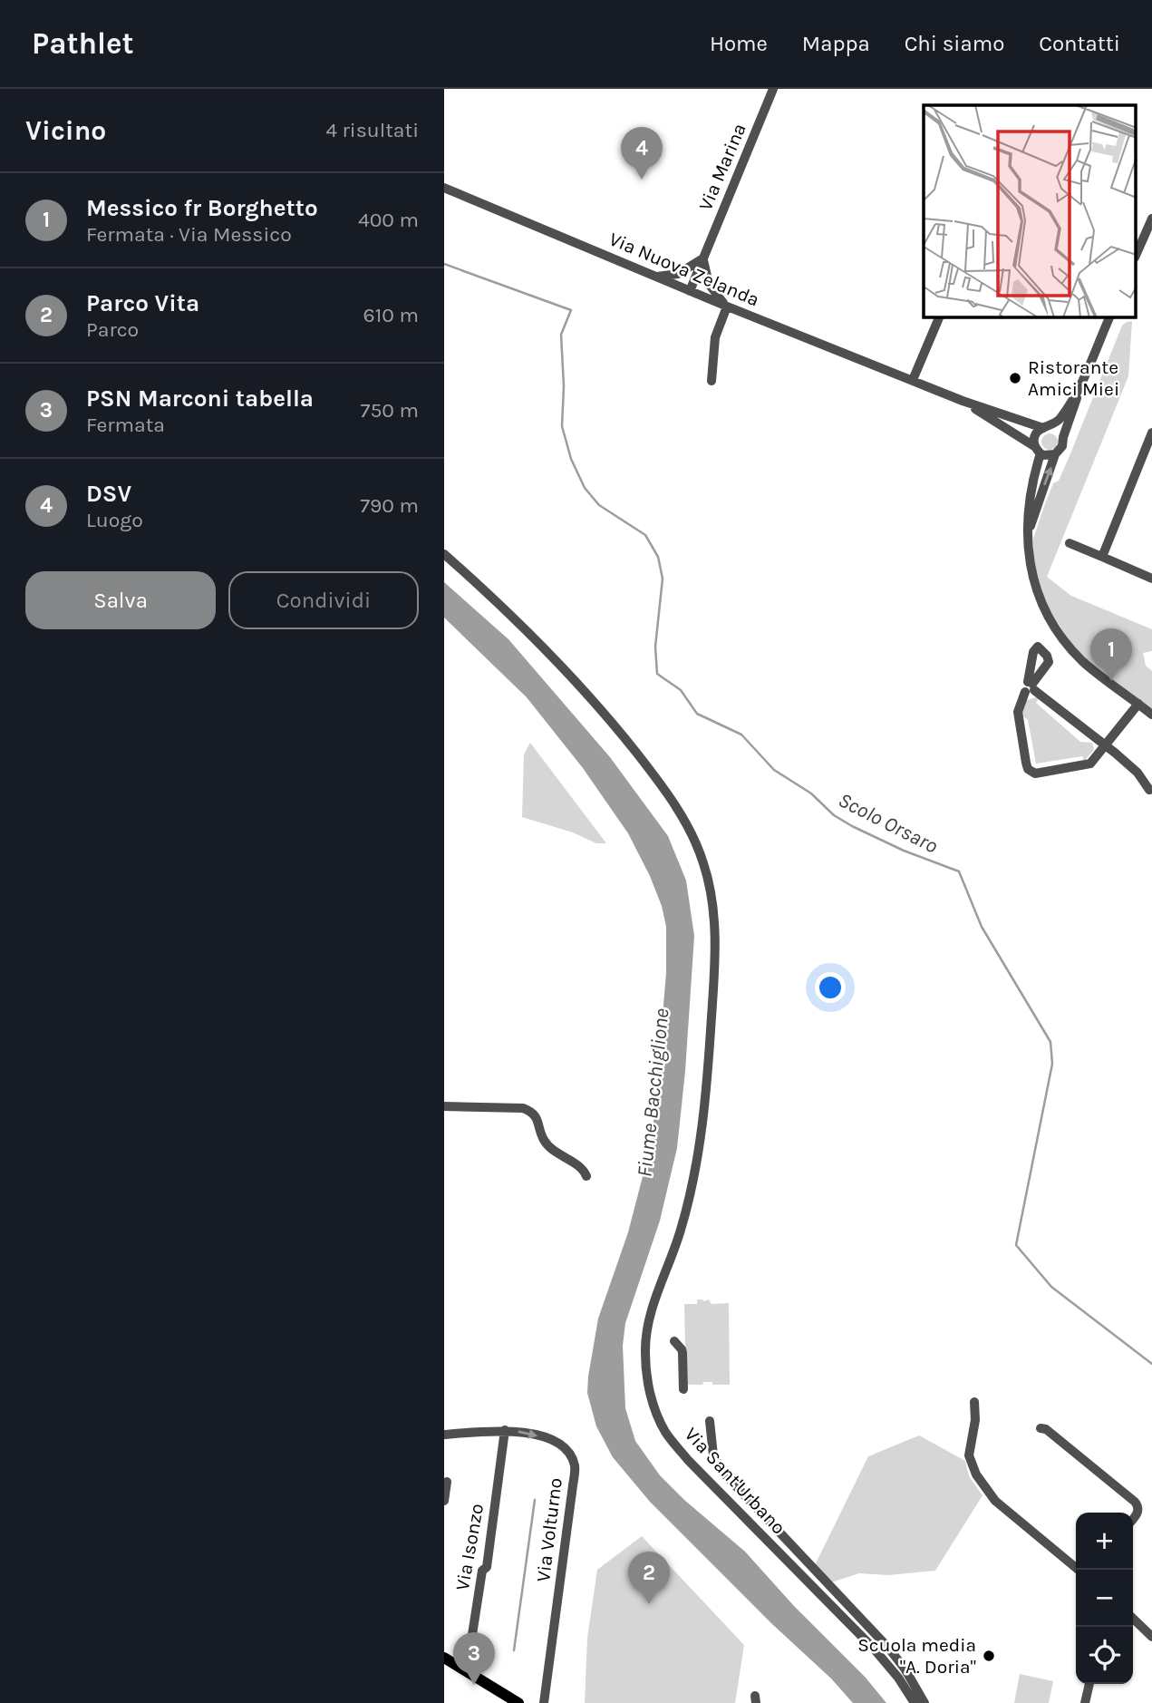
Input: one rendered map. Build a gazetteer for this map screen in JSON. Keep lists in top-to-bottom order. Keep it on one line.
{"streets":{"street":["Via Marina","Via Nuova Zelanda","Via Sant'Urbano","Via Volturno","Via Isonzo"]},"crossings":[["Via Marina","Via Nuova Zelanda"],["Via Volturno","Via Isonzo"]],"one_way":["Via Volturno"],"water":["Scolo Orsaro","Fiume Bacchiglione"],"places":["Ristorante Amici Miei","Scuola media \"A. Doria\""],"page":{"header":"Pathlet","nav":["Home","Mappa","Chi siamo","Contatti"],"heading":["Vicino","4 risultati"],"pins":["4","1","2","3"],"list":[{"mark":"1","name":"Messico fr Borghetto","note":"Fermata · Via Messico","value":"400 m"},{"mark":"2","name":"Parco Vita","note":"Parco","value":"610 m"},{"mark":"3","name":"PSN Marconi tabella","note":"Fermata","value":"750 m"},{"mark":"4","name":"DSV","note":"Luogo","value":"790 m"}],"buttons":["Salva","Condividi"],"map_buttons":["+","−"]}}
